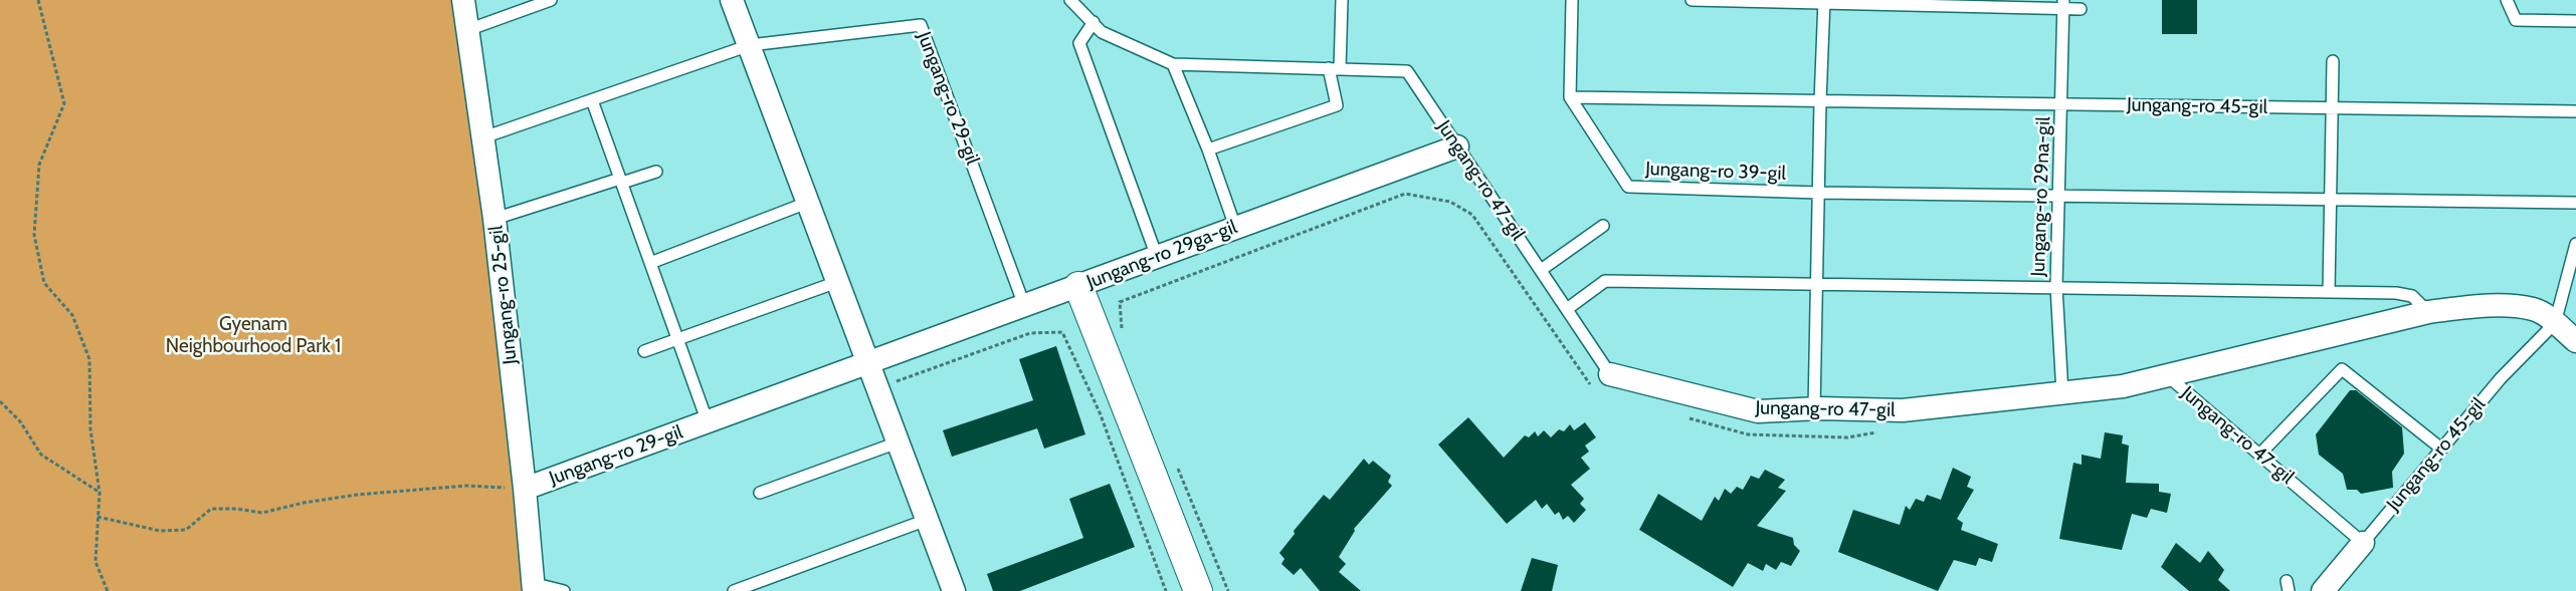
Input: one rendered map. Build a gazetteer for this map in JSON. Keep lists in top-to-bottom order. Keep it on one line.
{"streets":{"street":["Jungang-ro 29-gil","Jungang-ro 45-gil","Jungang-ro 47-gil","Jungang-ro 29ga-gil","Jungang-ro 25-gil"],"lane":["Jungang-ro 39-gil","Jungang-ro 29na-gil"]},"crossings":[["Jungang-ro 29-gil","Jungang-ro 29ga-gil"],["Jungang-ro 29-gil","Jungang-ro 25-gil"],["Jungang-ro 45-gil","Jungang-ro 47-gil"],["Jungang-ro 45-gil","Jungang-ro 29na-gil"],["Jungang-ro 39-gil","Jungang-ro 29na-gil"],["Jungang-ro 47-gil","Jungang-ro 29na-gil"],["Jungang-ro 47-gil","Jungang-ro 29ga-gil"]],"parks":["Gyenam Neighbourhood Park 1"]}
